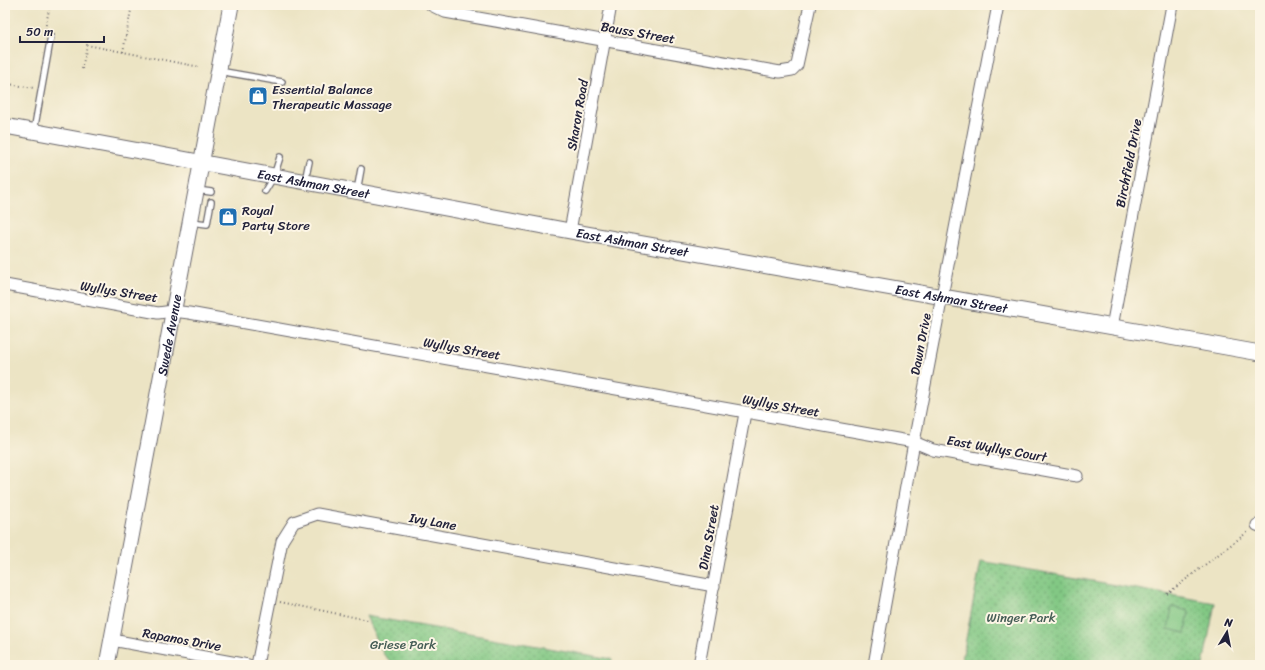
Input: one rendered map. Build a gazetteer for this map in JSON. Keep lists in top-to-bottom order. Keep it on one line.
{"streets":{"street":["Bauss Street","Sharon Road","Birchfield Drive","East Ashman Street","Wyllys Street","Swede Avenue","Dawn Drive","East Wyllys Court","Ivy Lane","Dina Street","Rapanos Drive"]},"crossings":[["Bauss Street","Sharon Road"],["Sharon Road","East Ashman Street"],["Birchfield Drive","East Ashman Street"],["East Ashman Street","Swede Avenue"],["East Ashman Street","Dawn Drive"],["Wyllys Street","Swede Avenue"],["Wyllys Street","Dawn Drive"],["Wyllys Street","East Wyllys Court"],["Wyllys Street","Dina Street"],["Swede Avenue","Rapanos Drive"],["Dawn Drive","East Wyllys Court"],["Ivy Lane","Dina Street"]],"parks":["Winger Park","Griese Park"],"places":{"shop":["Essential Balance Therapeutic Massage","Royal Party Store"]},"scale_bar":"50 m","north":"top"}
